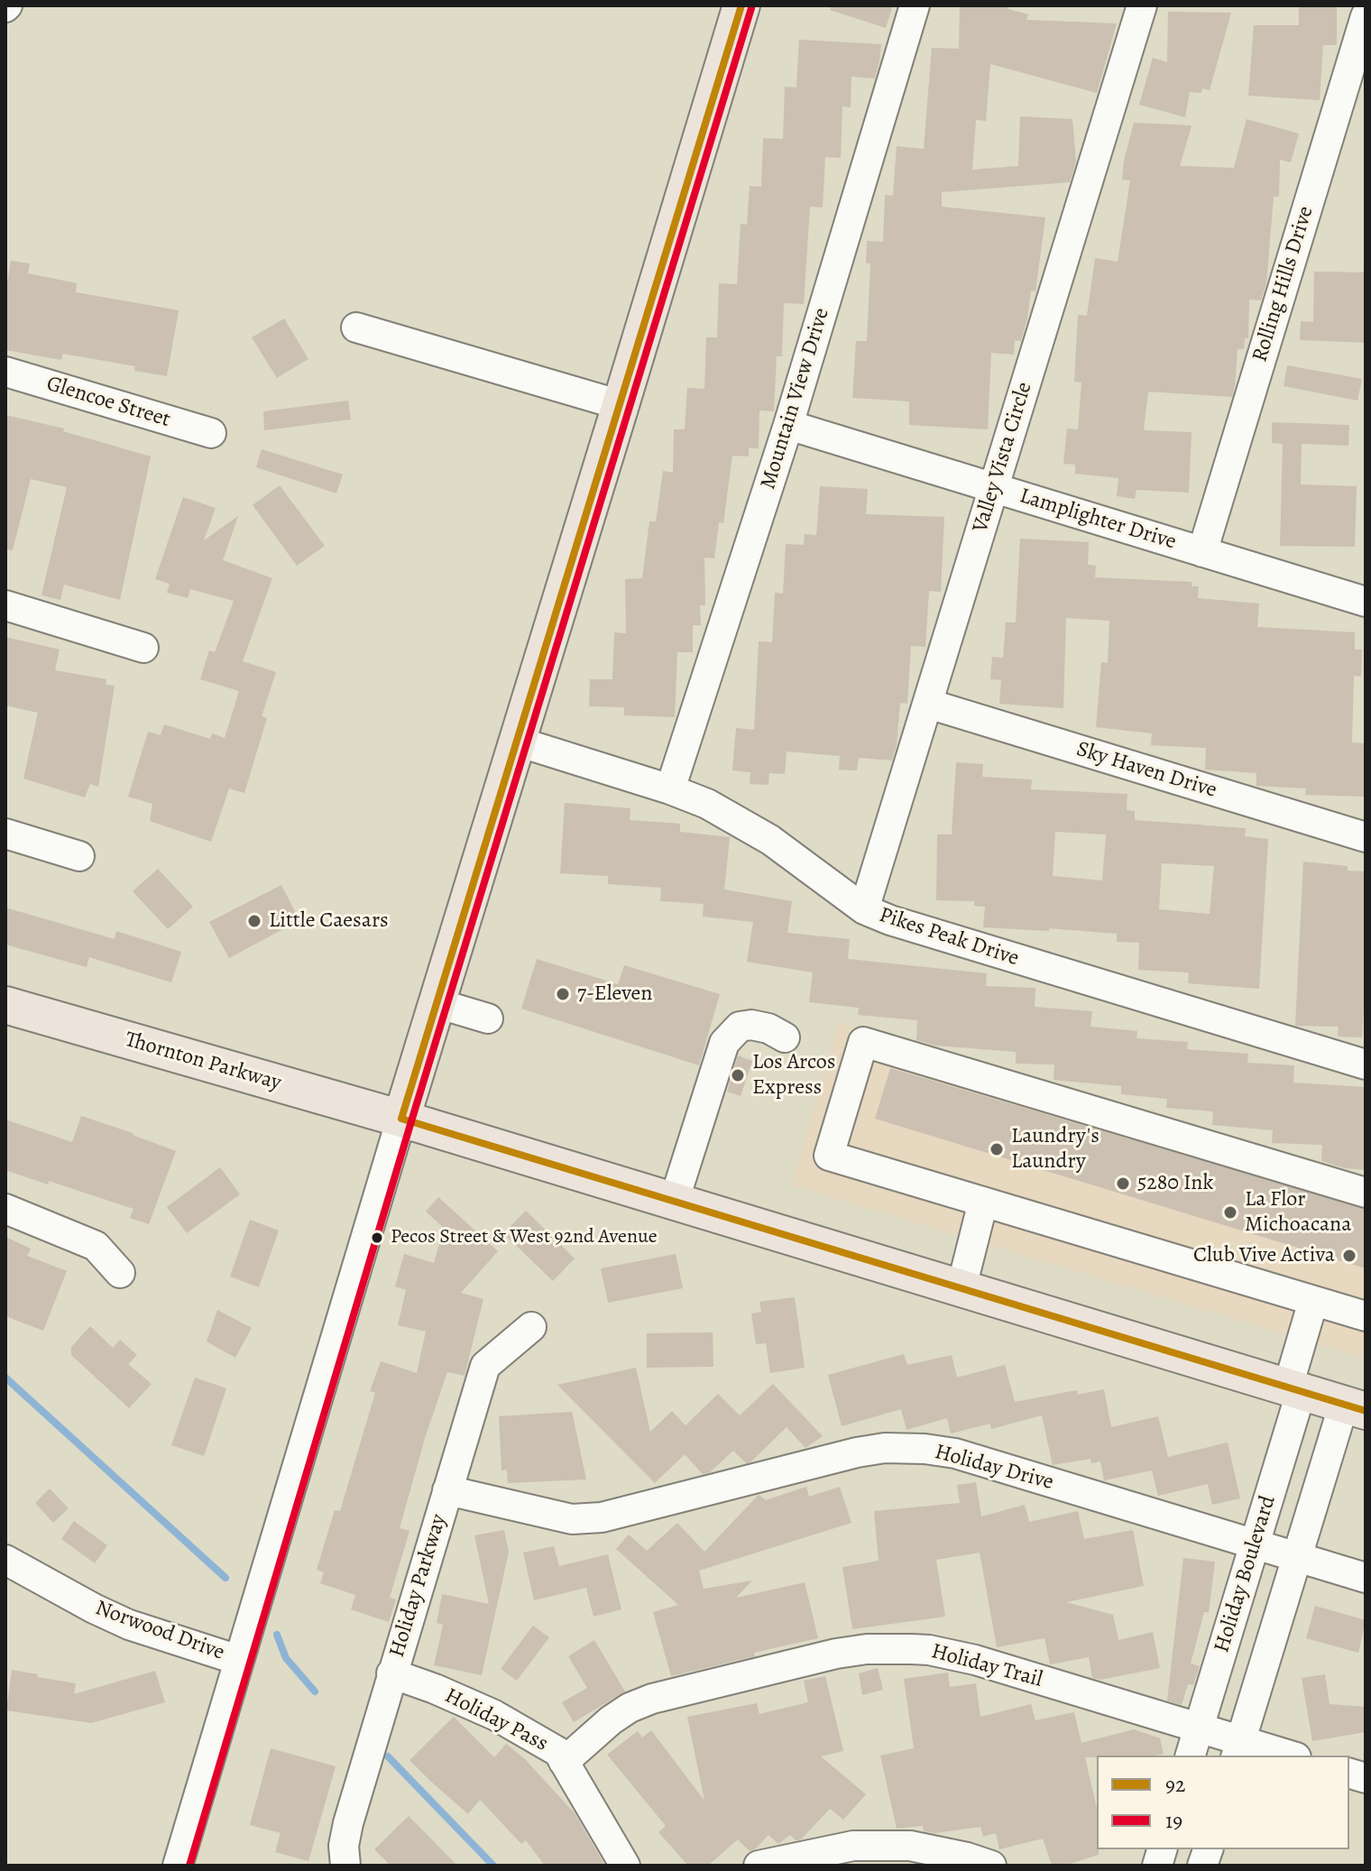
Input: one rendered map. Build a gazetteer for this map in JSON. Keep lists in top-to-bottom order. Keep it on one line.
{"streets":{"main road":["Thornton Parkway"],"street":["Rolling Hills Drive","Mountain View Drive","Glencoe Street","Valley Vista Circle","Lamplighter Drive","Sky Haven Drive","Pikes Peak Drive","Holiday Drive","Holiday Boulevard","Holiday Parkway","Norwood Drive","Holiday Trail","Holiday Pass"]},"crossings":[["Rolling Hills Drive","Lamplighter Drive"],["Mountain View Drive","Lamplighter Drive"],["Mountain View Drive","Pikes Peak Drive"],["Valley Vista Circle","Lamplighter Drive"],["Valley Vista Circle","Sky Haven Drive"],["Valley Vista Circle","Pikes Peak Drive"],["Thornton Parkway","Holiday Boulevard"],["Holiday Drive","Holiday Boulevard"],["Holiday Drive","Holiday Parkway"],["Holiday Boulevard","Holiday Trail"],["Holiday Parkway","Holiday Pass"],["Holiday Trail","Holiday Pass"]],"places":["Little Caesars","7-Eleven","Los Arcos Express","Laundry's Laundry","5280 Ink","La Flor Michoacana","Pecos Street & West 92nd Avenue","Club Vive Activa"],"lines":["transit line 92","transit line 19"],"legend":["92","19"]}
